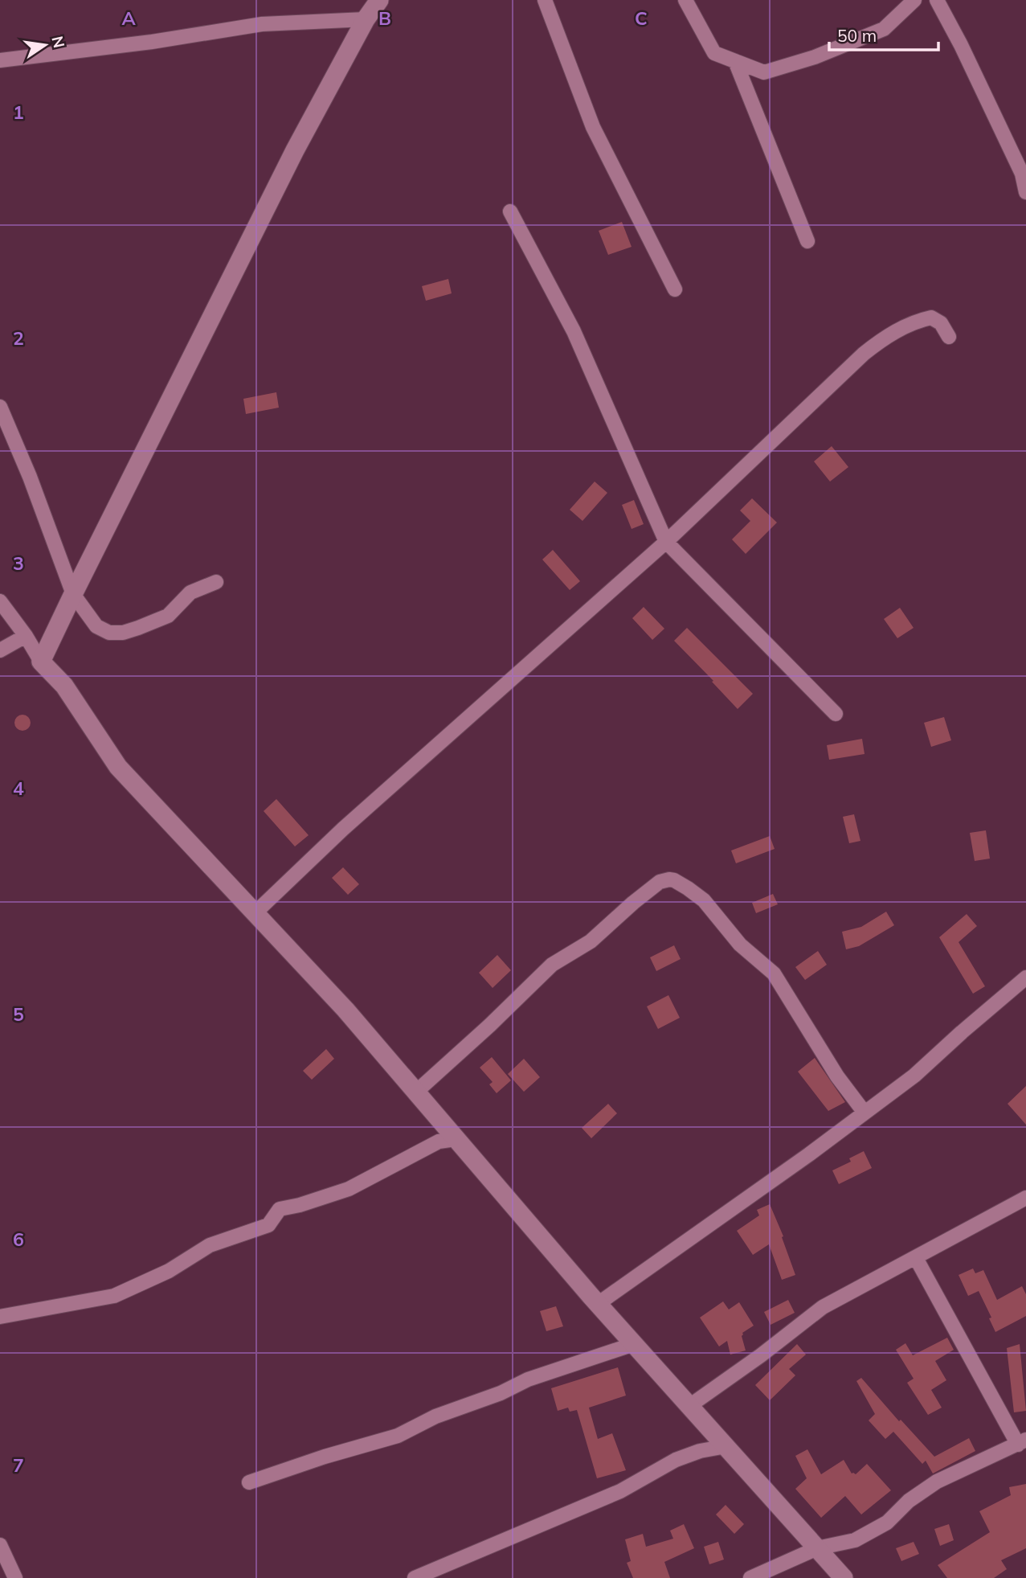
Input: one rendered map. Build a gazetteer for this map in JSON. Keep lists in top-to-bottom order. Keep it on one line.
{"scale_bar":"50 m","north":"right","grid":{"columns":["A","B","C"],"rows":["1","2","3","4","5","6","7"]}}
